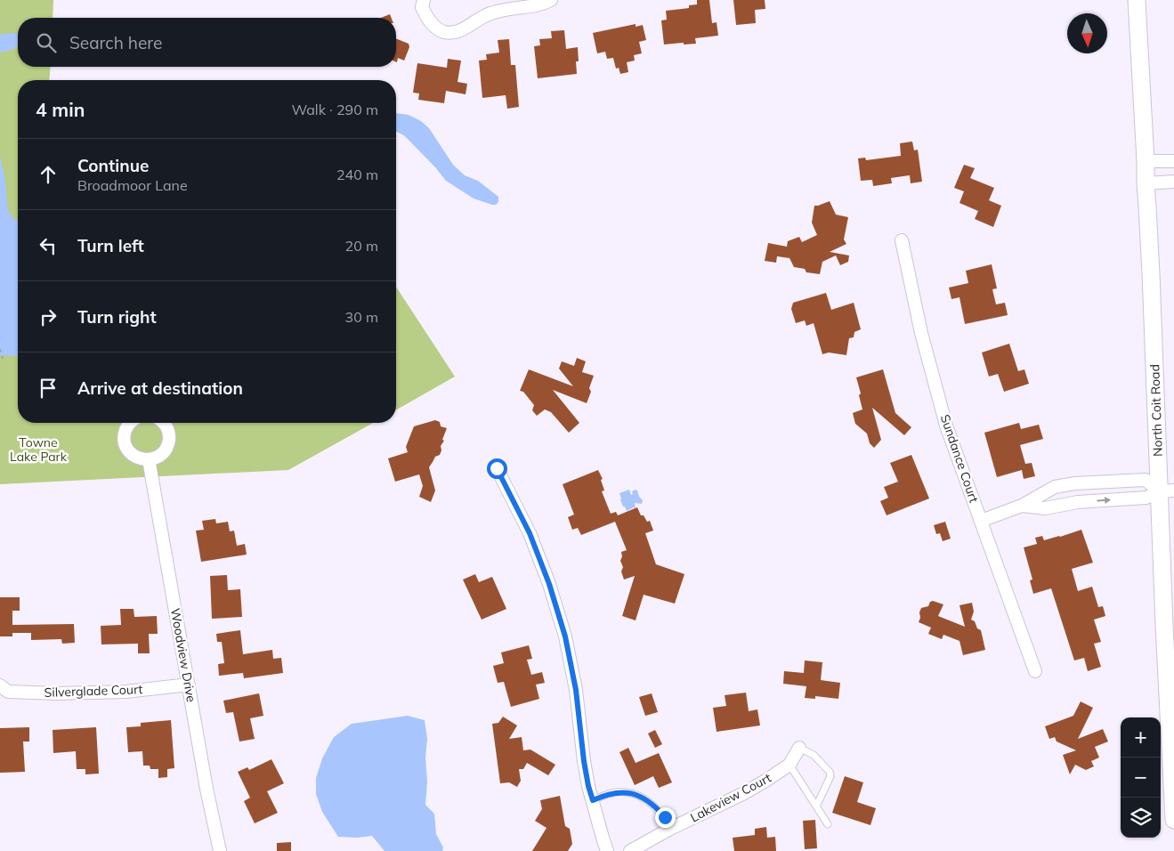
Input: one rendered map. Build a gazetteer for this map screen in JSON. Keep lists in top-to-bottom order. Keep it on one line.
{"streets":{"main road":["North Coit Road"],"street":["Sundance Court","Woodview Drive","Silverglade Court","Lakeview Court"]},"crossings":[["Woodview Drive","Silverglade Court"]],"parks":["Towne Lake Park"],"north":"bottom","page":{"search":"Search here","heading":["4 min","Walk · 290 m"],"list":[["Continue","Broadmoor Lane","240 m"],["Turn left","20 m"],["Turn right","30 m"],"Arrive at destination"],"map_buttons":["+","−"]}}
